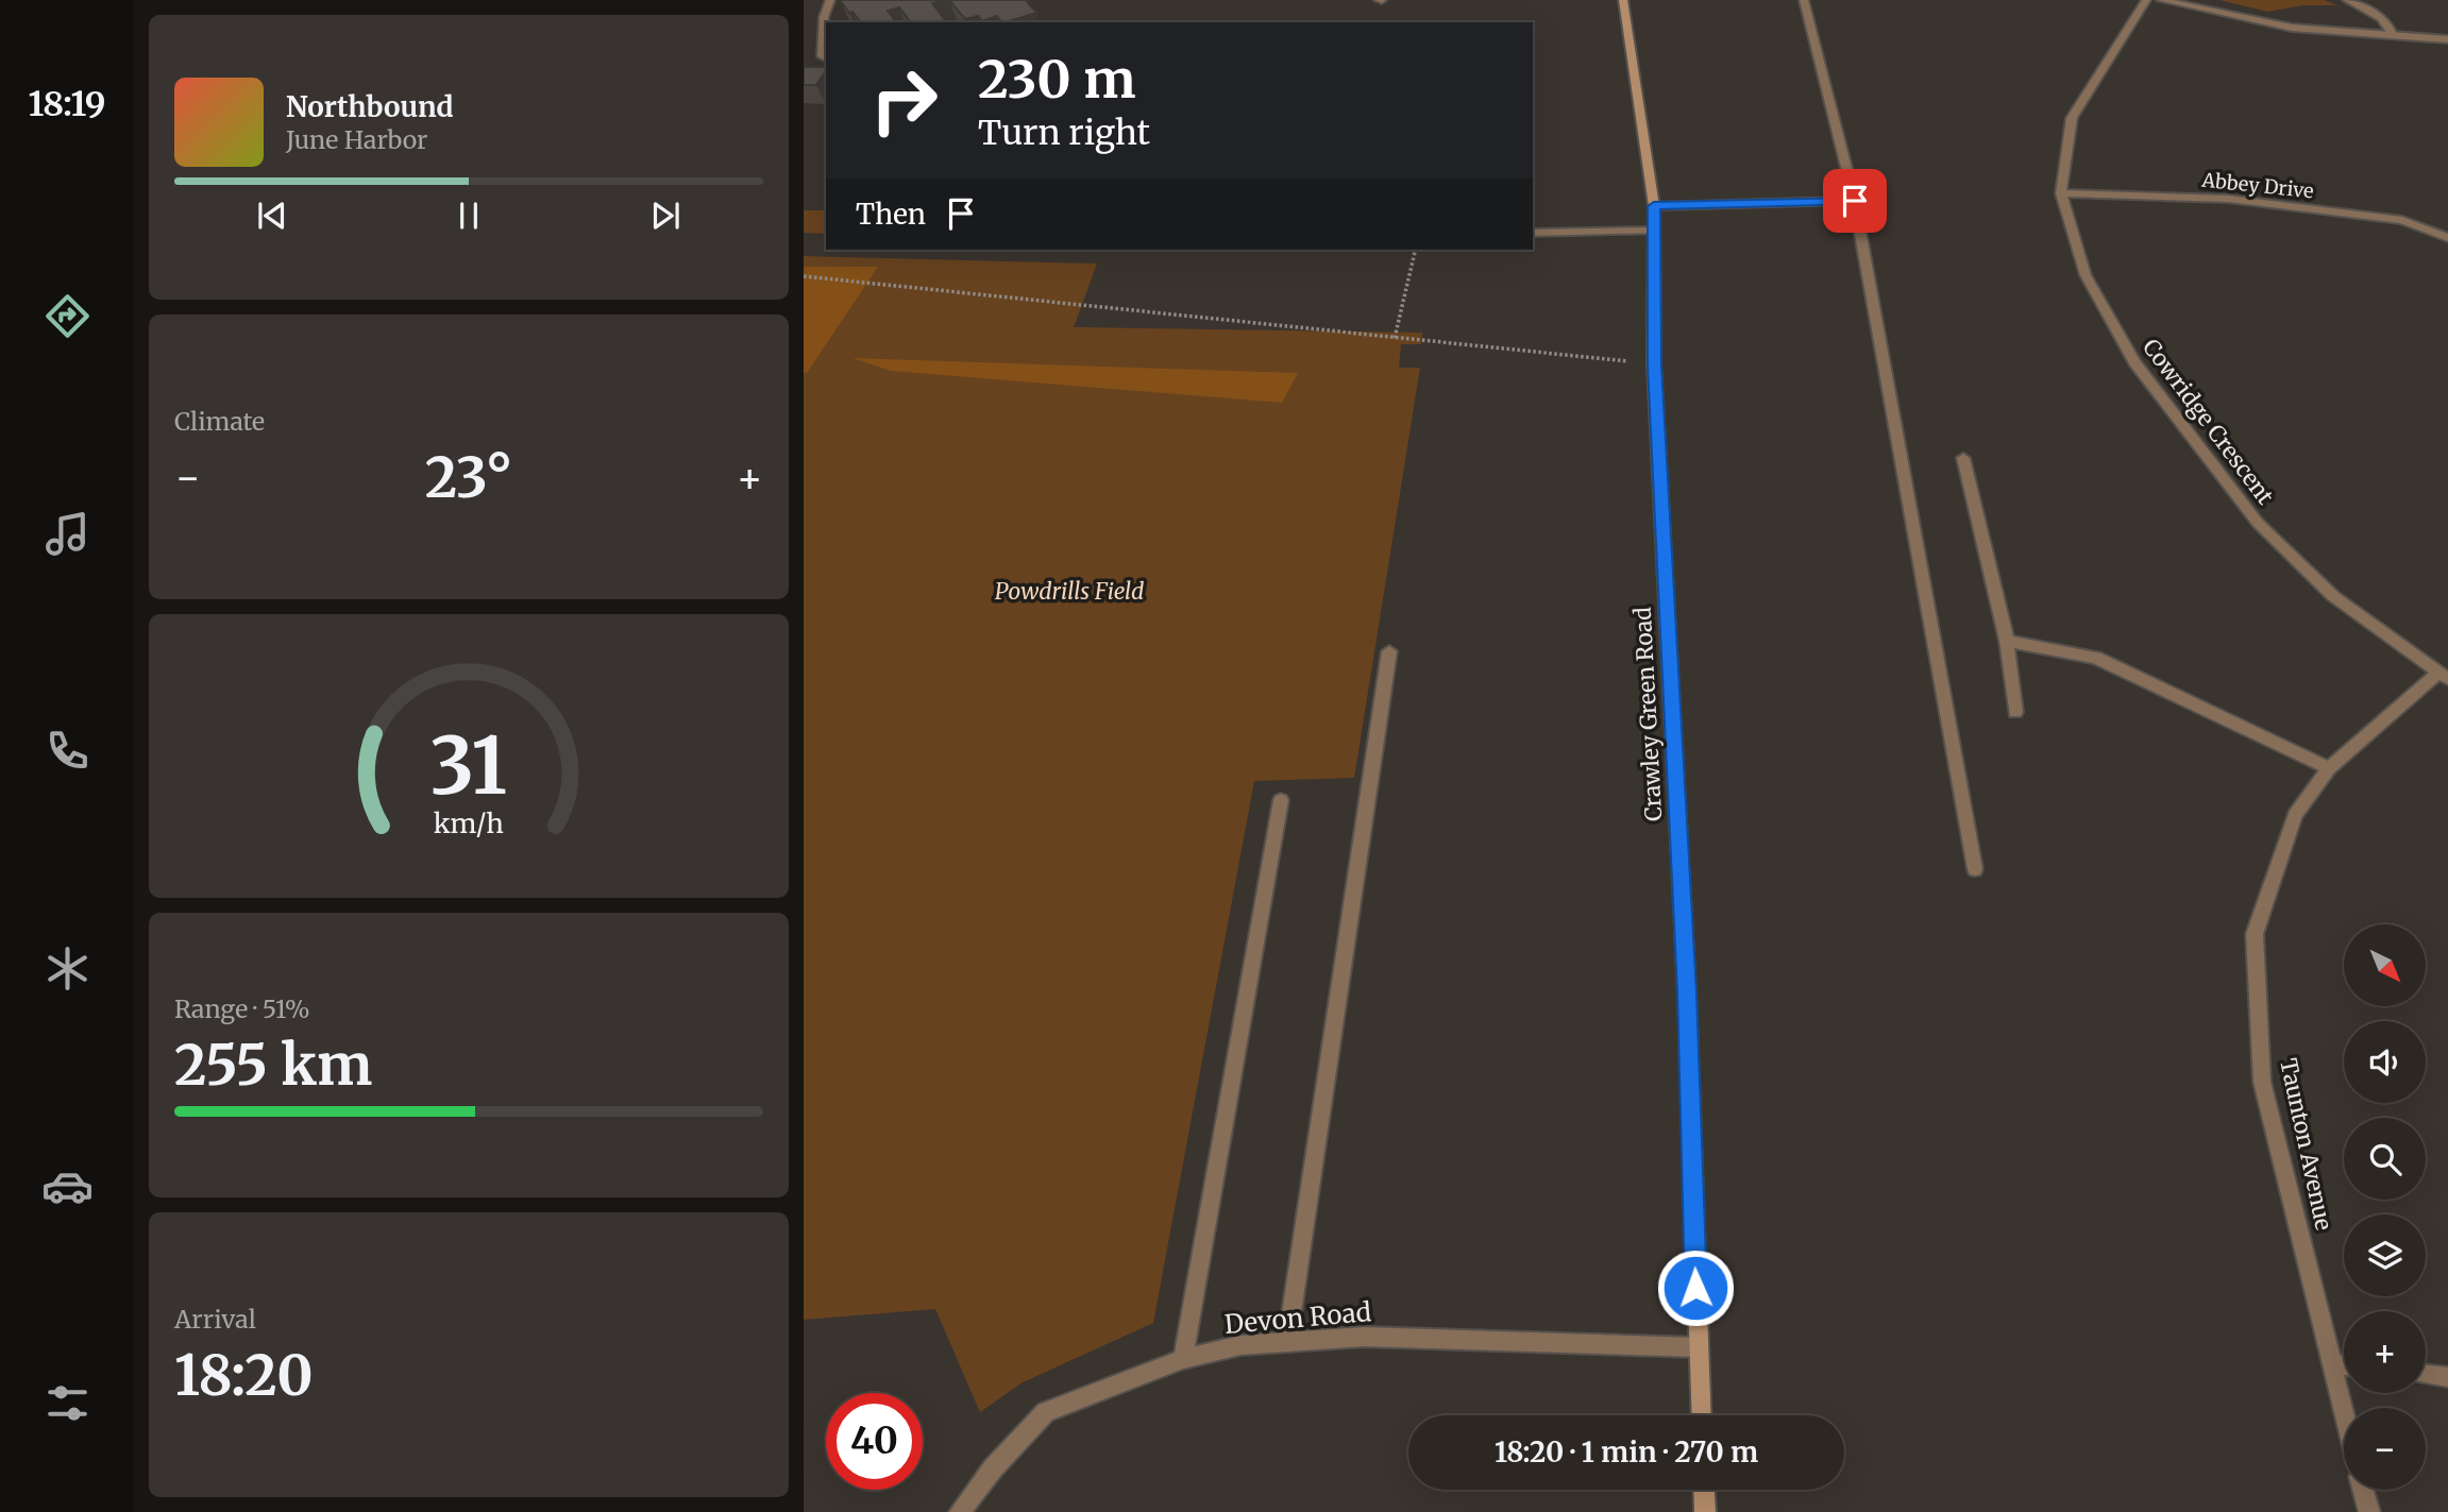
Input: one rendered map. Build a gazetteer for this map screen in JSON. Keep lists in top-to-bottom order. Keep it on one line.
{"streets":{"street":["Abbey Drive","Cowridge Crescent","Crawley Green Road","Taunton Avenue","Devon Road"]},"crossings":[["Abbey Drive","Cowridge Crescent"],["Cowridge Crescent","Taunton Avenue"],["Crawley Green Road","Devon Road"]],"parks":["Powdrills Field"],"north":"bottom right","page":{"tabs":"18:19","turn":["230 m","Turn right"],"song":["Northbound","June Harbor"],"then":"Then","tile":["Climate",["Range · 51%","255 km"],["Arrival","18:20"]],"heat":["−","23°","+"],"map_buttons":["+","−"],"limit":"40","trip":"18:20 · 1 min · 270 m","gauge":["31","km/h"]}}
